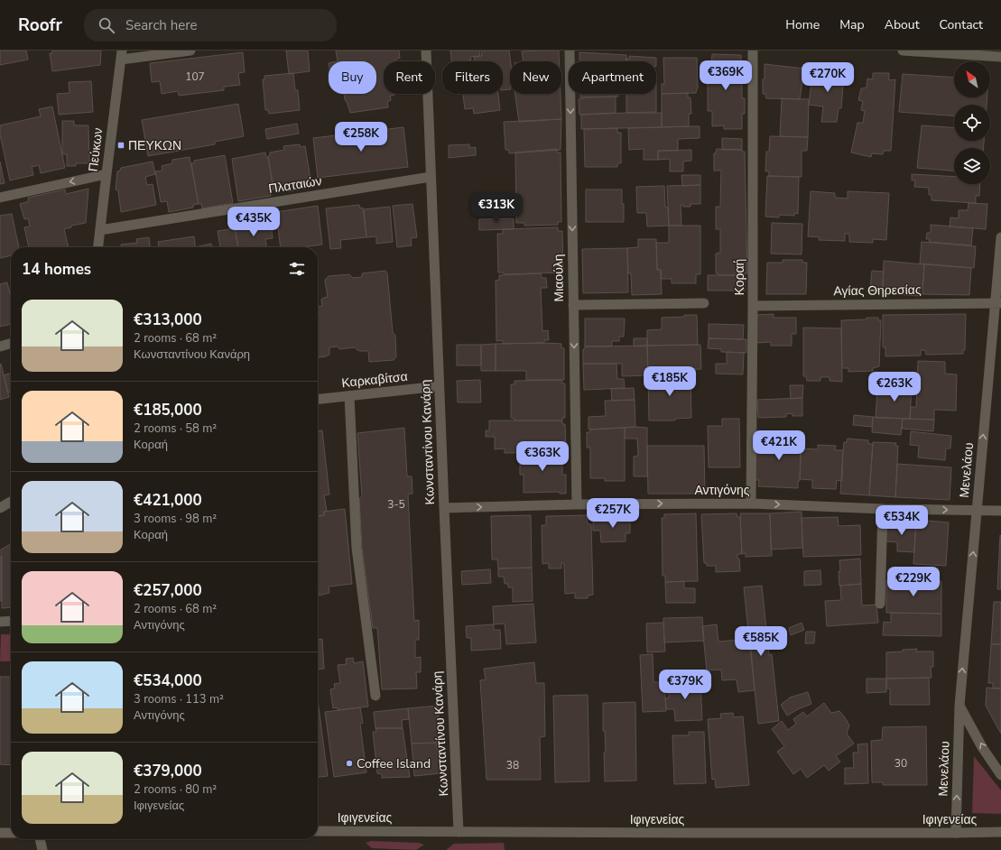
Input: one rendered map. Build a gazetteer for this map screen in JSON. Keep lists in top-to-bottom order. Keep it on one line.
{"streets":{"street":["Πεύκων","Πλαταιών","Κοραή","Μιαούλη","Αγίας Θηρεσίας","Καρκαβίτσα","Κωνσταντίνου Κανάρη","Μενελάου","Αντιγόνης","Ιφιγενείας"]},"crossings":[["Πεύκων","Πλαταιών"],["Πλαταιών","Κωνσταντίνου Κανάρη"],["Κοραή","Αγίας Θηρεσίας"],["Κοραή","Αντιγόνης"],["Μιαούλη","Αντιγόνης"],["Αγίας Θηρεσίας","Μενελάου"],["Καρκαβίτσα","Κωνσταντίνου Κανάρη"],["Κωνσταντίνου Κανάρη","Αντιγόνης"],["Κωνσταντίνου Κανάρη","Ιφιγενείας"],["Μενελάου","Αντιγόνης"],["Μενελάου","Ιφιγενείας"]],"one_way":["Μιαούλη","Μενελάου","Αντιγόνης"],"places":{"transit":["ΠΕΥΚΩΝ"],"other":["Coffee Island"]},"house_numbers":["107","3-5","30","38"],"north":"top left","page":{"header":"Roofr","search":"Search here","nav":["Home","Map","About","Contact"],"price":["€369K","€270K","€258K","€313K","€435K","€185K","€263K","€421K","€363K","€257K","€534K","€229K","€585K","€379K"],"chip":["Buy","Rent","Filters","New","Apartment"],"heading":"14 homes","list":[{"name":"€313,000","note":"2 rooms · 68 m² · Κωνσταντίνου Κανάρη"},{"name":"€185,000","note":"2 rooms · 58 m² · Κοραή"},{"name":"€421,000","note":"3 rooms · 98 m² · Κοραή"},{"name":"€257,000","note":"2 rooms · 68 m² · Αντιγόνης"},{"name":"€534,000","note":"3 rooms · 113 m² · Αντιγόνης"},{"name":"€379,000","note":"2 rooms · 80 m² · Ιφιγενείας"}]}}
